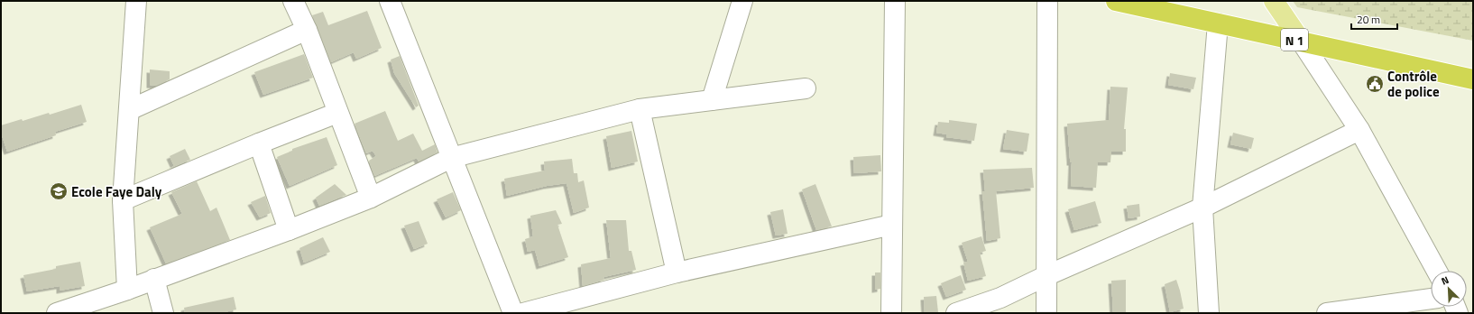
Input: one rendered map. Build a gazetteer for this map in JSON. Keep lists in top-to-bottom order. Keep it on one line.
{"streets":{"highway":["N 1"]},"places":{"public building":["Contrôle de police"],"school or university":["Ecole Faye Daly"]},"scale_bar":"20 m","north":"top left"}
